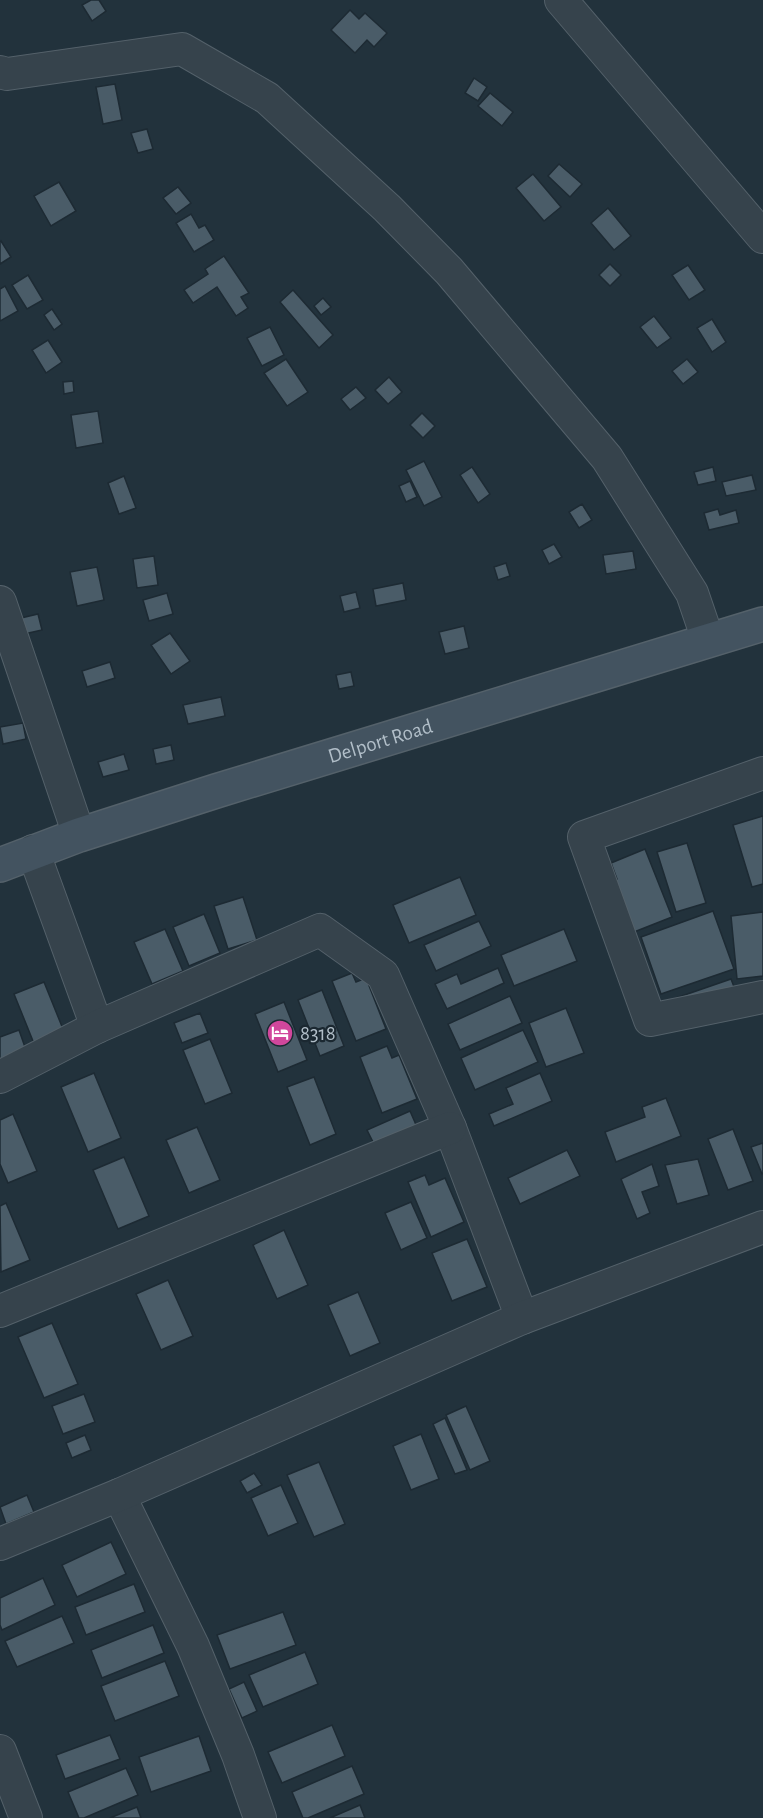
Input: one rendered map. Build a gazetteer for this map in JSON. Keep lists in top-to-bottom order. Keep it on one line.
{"streets":{"main road":["Delport Road"]},"places":{"hotel":["8318"]}}
